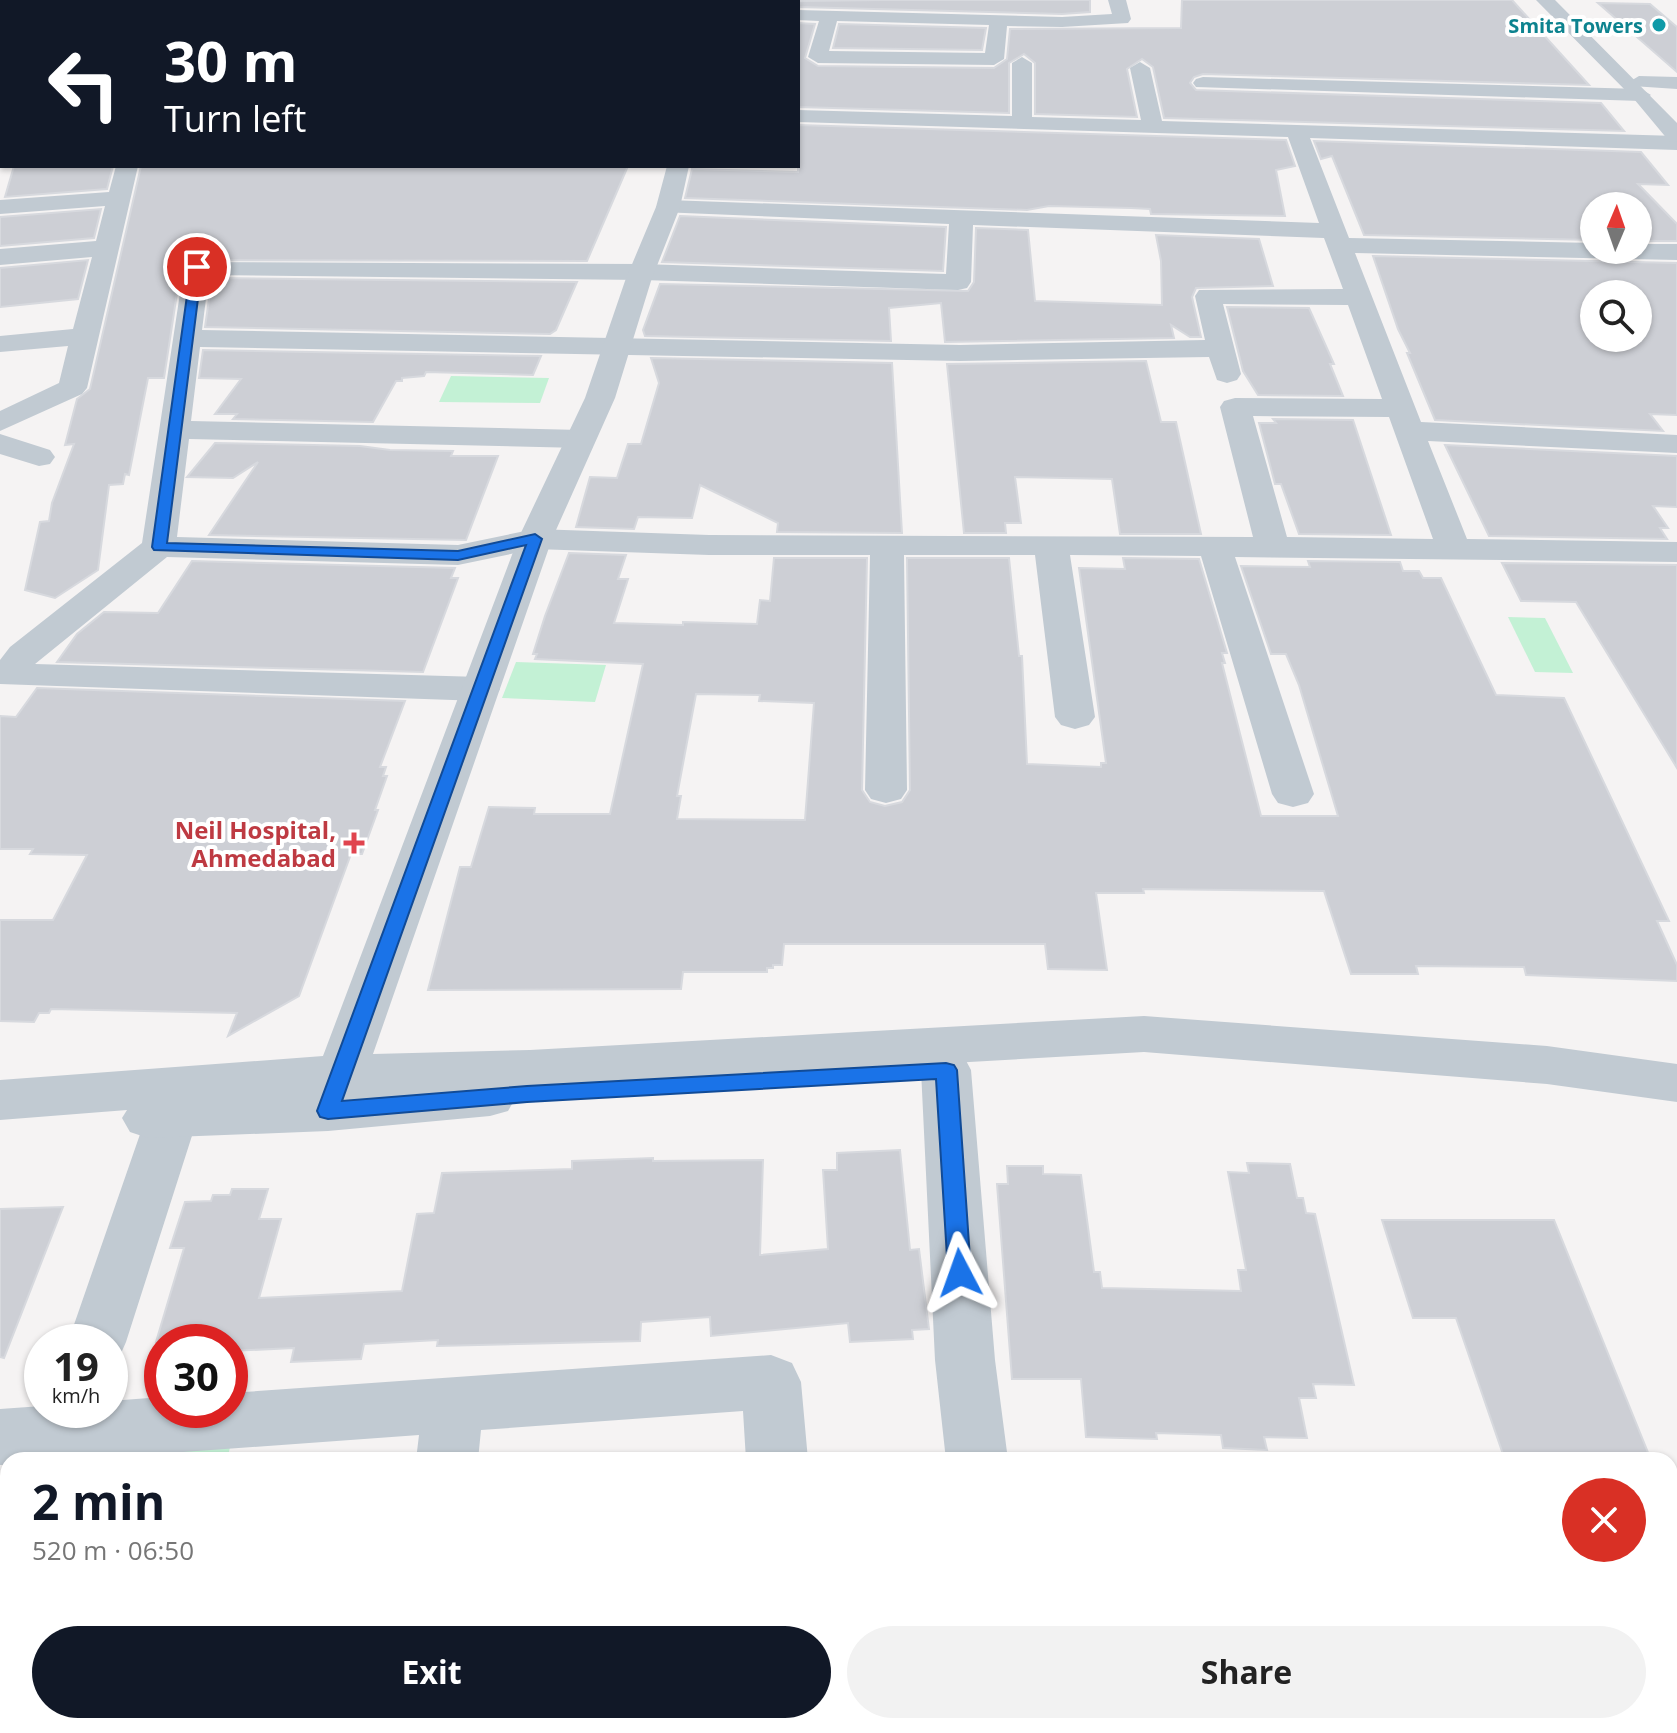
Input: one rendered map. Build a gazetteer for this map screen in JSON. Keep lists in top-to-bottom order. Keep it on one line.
{"places":{"other":["Smita Towers"],"health":["Neil Hospital, Ahmedabad"]},"north":"top","page":{"turn":["30 m","Turn left"],"speed":"19 km/h","limit":"30","heading":["2 min","520 m · 06:50"],"buttons":["Exit","Share"]}}
